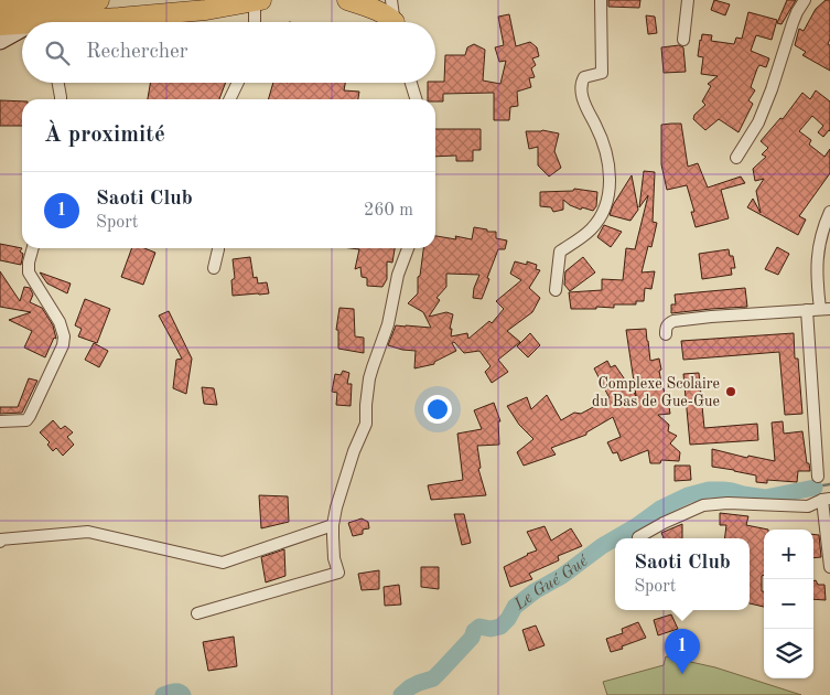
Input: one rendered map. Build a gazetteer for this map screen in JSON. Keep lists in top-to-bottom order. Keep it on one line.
{"water":["Le Gué Gué"],"places":["Complexe Scolaire du Bas de Gue-Gue"],"page":{"search":"Rechercher","heading":"À proximité","list":[{"mark":"1","name":"Saoti Club","note":"Sport","value":"260 m"}],"map_buttons":["+","−"],"popup":["Saoti Club","Sport"],"pins":"1"}}
